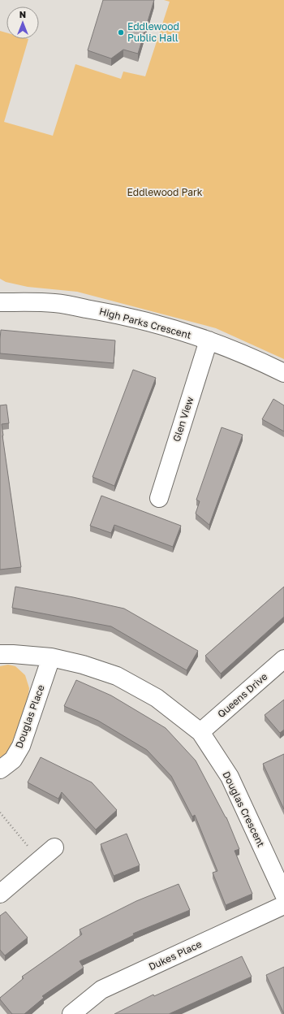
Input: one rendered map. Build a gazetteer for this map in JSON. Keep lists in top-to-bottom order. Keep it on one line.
{"streets":{"street":["High Parks Crescent","Glen View","Queens Drive","Douglas Place","Douglas Crescent","Dukes Place"]},"crossings":[["High Parks Crescent","Glen View"],["Queens Drive","Douglas Crescent"],["Douglas Place","Douglas Crescent"]],"parks":["Eddlewood Park"],"places":["Eddlewood Public Hall"],"north":"top"}
